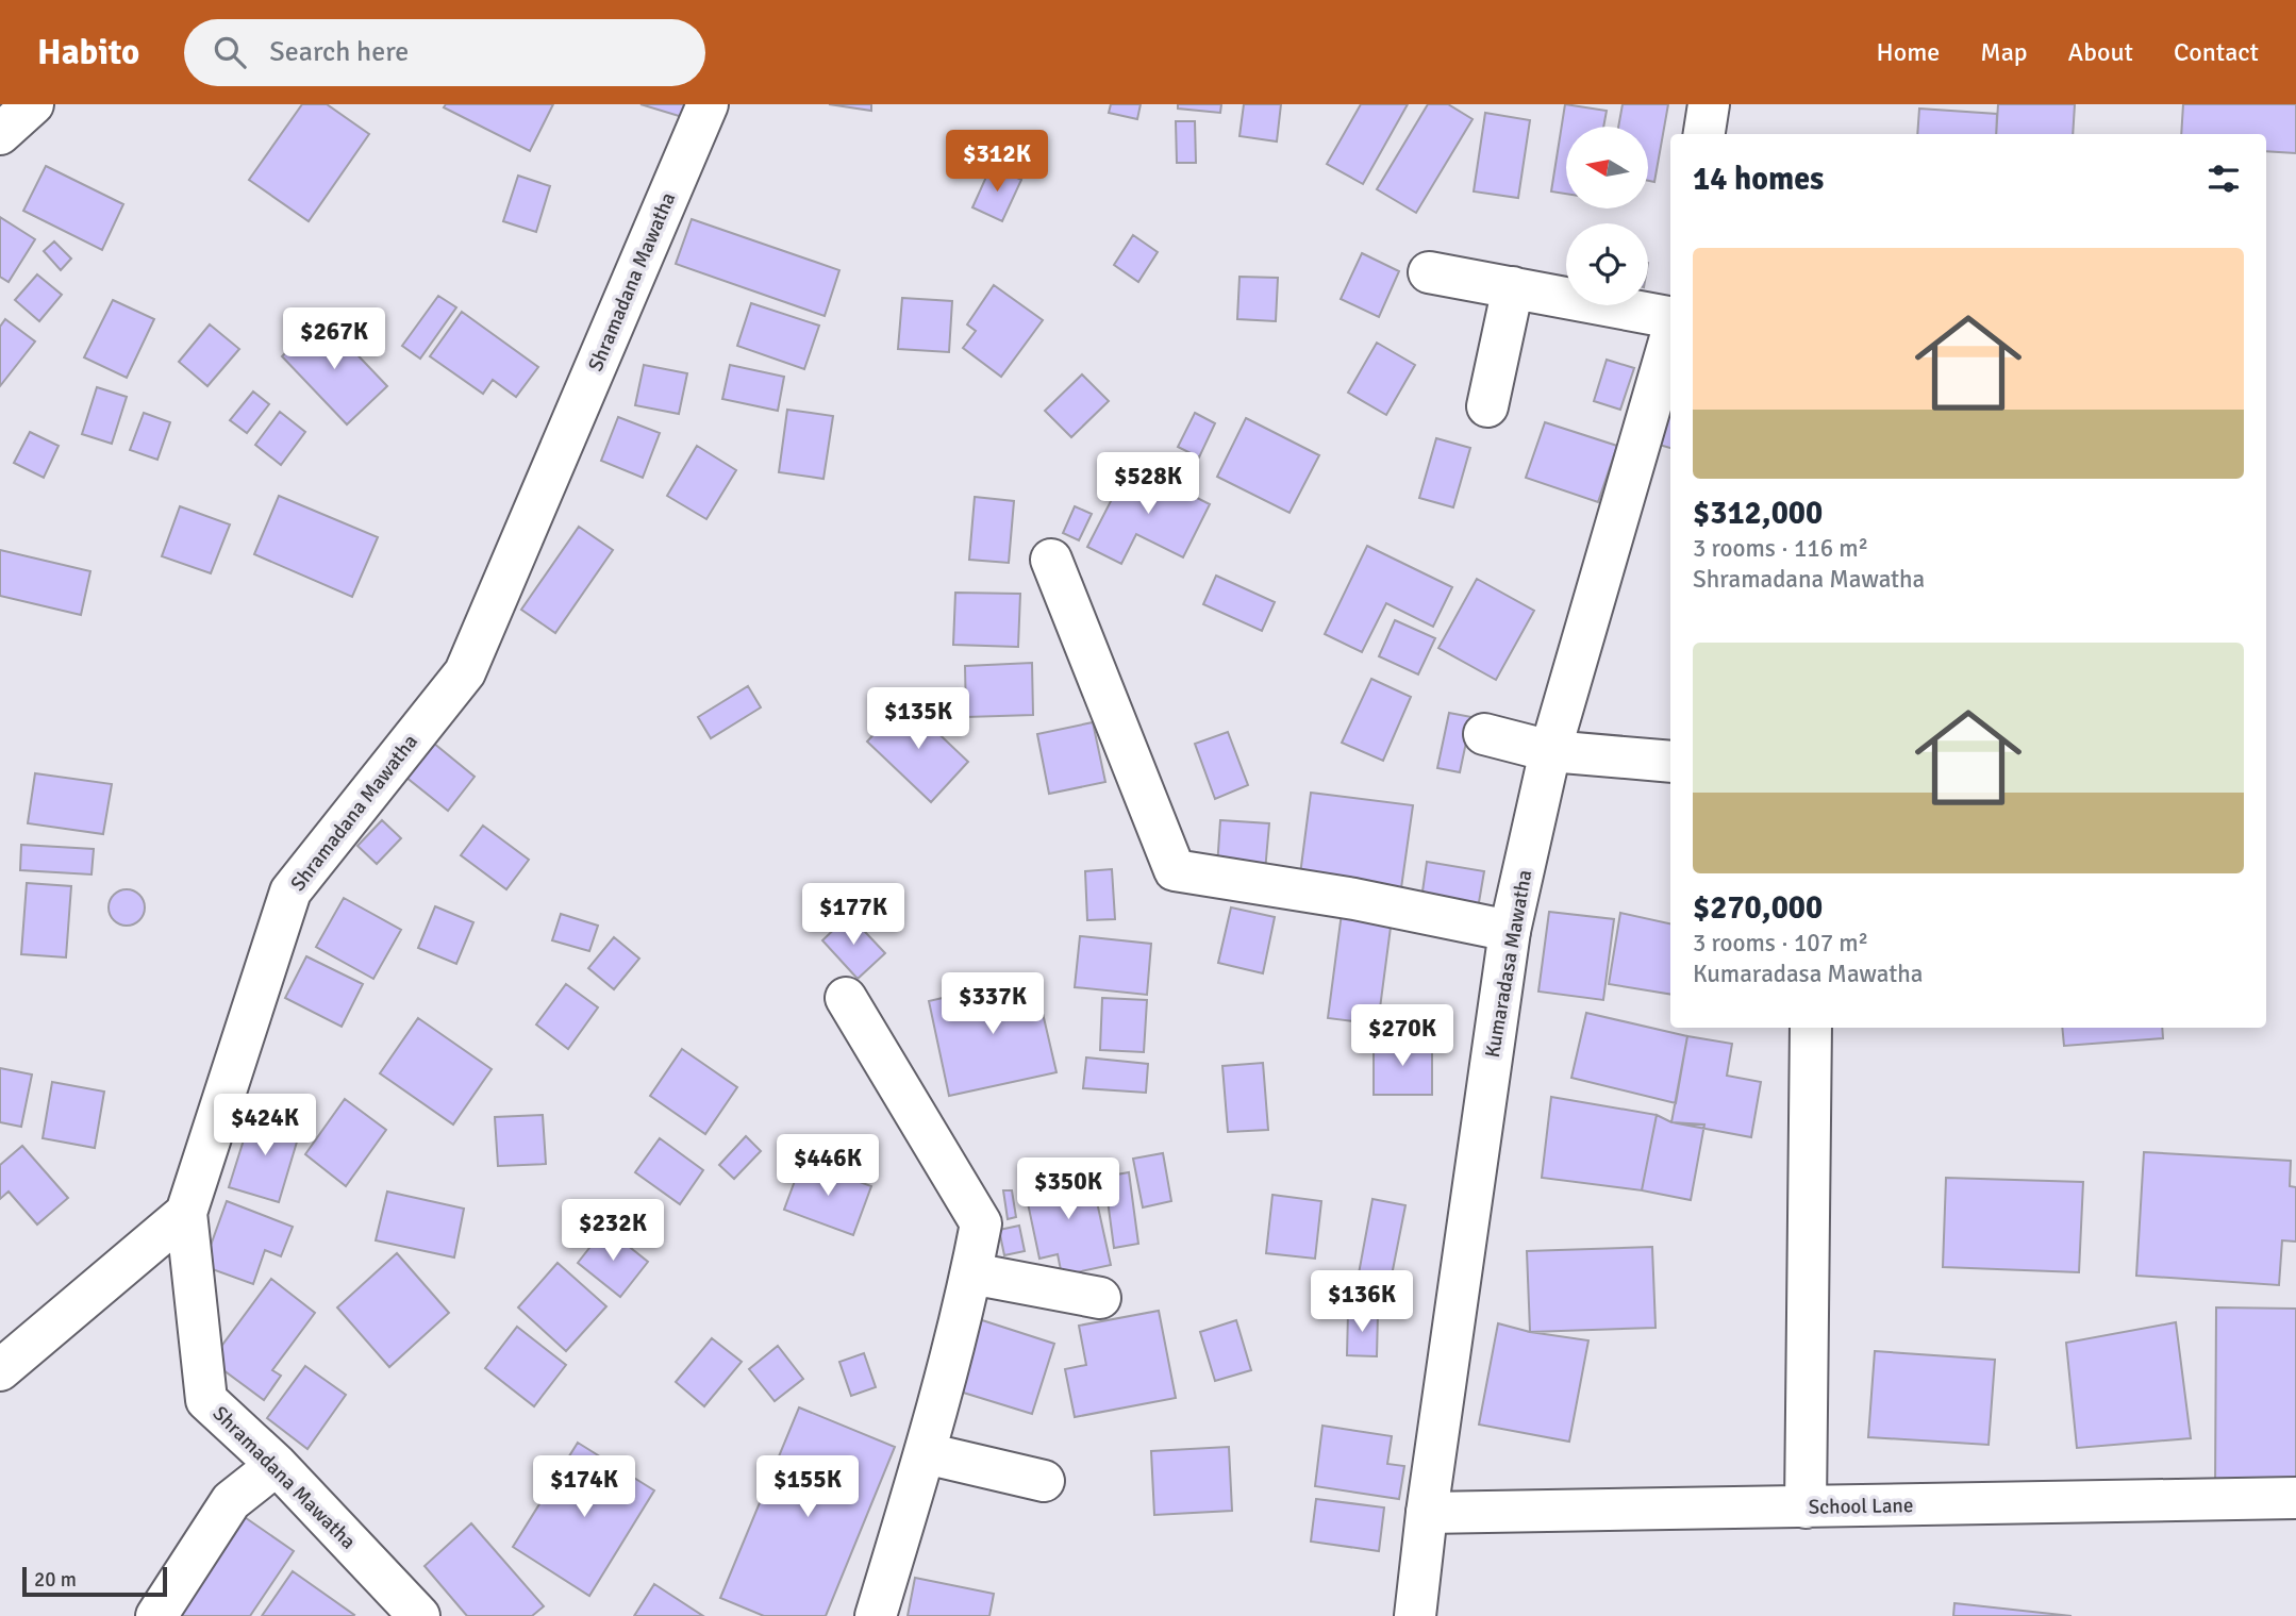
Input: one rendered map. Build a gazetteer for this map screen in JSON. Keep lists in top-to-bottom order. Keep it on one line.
{"streets":{"street":["Shramadana Mawatha","Kumaradasa Mawatha","School Lane"]},"crossings":[["Kumaradasa Mawatha","School Lane"]],"scale_bar":"20 m","north":"left","page":{"header":"Habito","search":"Search here","nav":["Home","Map","About","Contact"],"price":["$312K","$267K","$528K","$135K","$177K","$337K","$270K","$424K","$446K","$350K","$232K","$136K","$174K","$155K"],"heading":"14 homes","list":[{"name":"$312,000","note":"3 rooms · 116 m² · Shramadana Mawatha"},{"name":"$270,000","note":"3 rooms · 107 m² · Kumaradasa Mawatha"}],"scale":"20 m"}}
